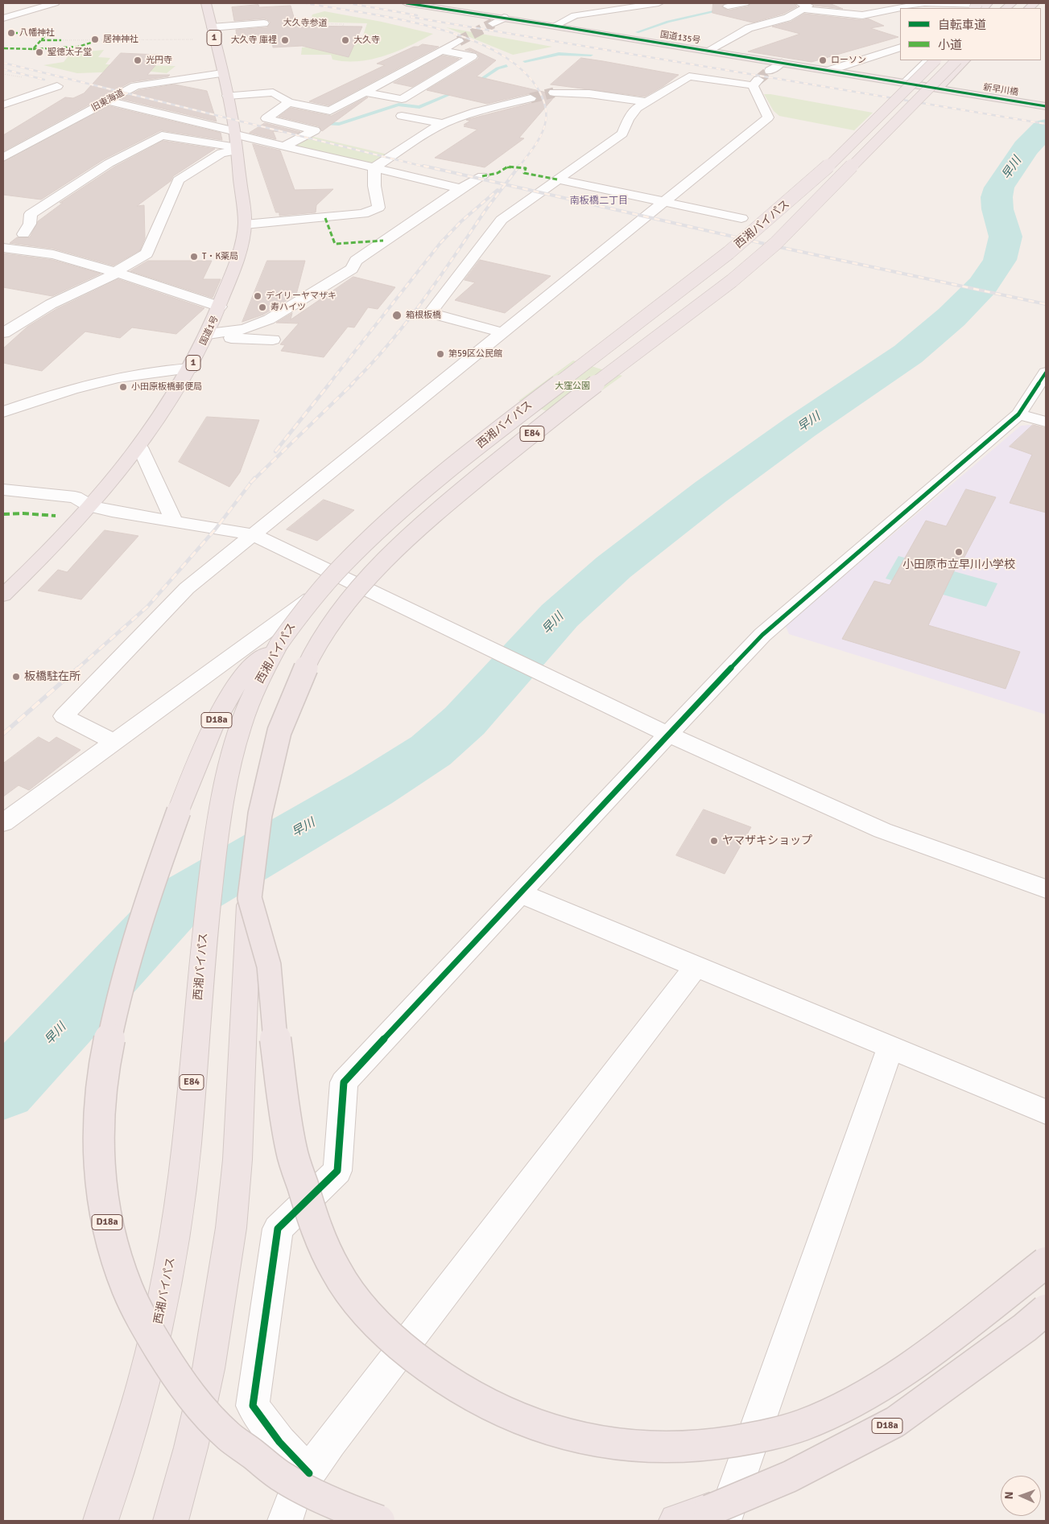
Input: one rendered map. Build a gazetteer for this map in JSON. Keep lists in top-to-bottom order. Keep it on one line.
{"streets":{"highway":["1","国道135号","新早川橋","西湘バイパス","国道1号","E84","D18a"],"street":["旧東海道"],"path":["大久寺参道"]},"crossings":[["国道135号","新早川橋"],["旧東海道","国道1号"],["西湘バイパス","D18a"]],"districts":["南板橋二丁目"],"water":["早川"],"parks":["大窪公園"],"places":["八幡神社","居神神社","大久寺 庫裡","大久寺","聖徳太子堂","光円寺","ローソン","T・K薬局","デイリーヤマザキ","寿ハイツ","箱根板橋","第59区公民館","小田原板橋郵便局","小田原市立早川小学校","板橋駐在所","ヤマザキショップ"],"legend":["自転車道","小道"],"north":"left"}
